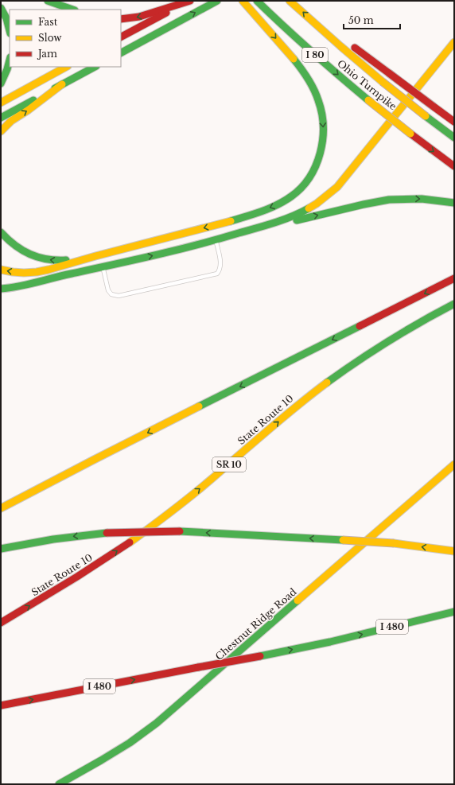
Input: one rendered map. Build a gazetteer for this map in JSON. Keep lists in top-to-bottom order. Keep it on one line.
{"streets":{"main road":["I 80","Ohio Turnpike","State Route 10","SR 10","Chestnut Ridge Road","I 480"]},"legend":["Fast","Slow","Jam"],"scale_bar":"50 m"}
